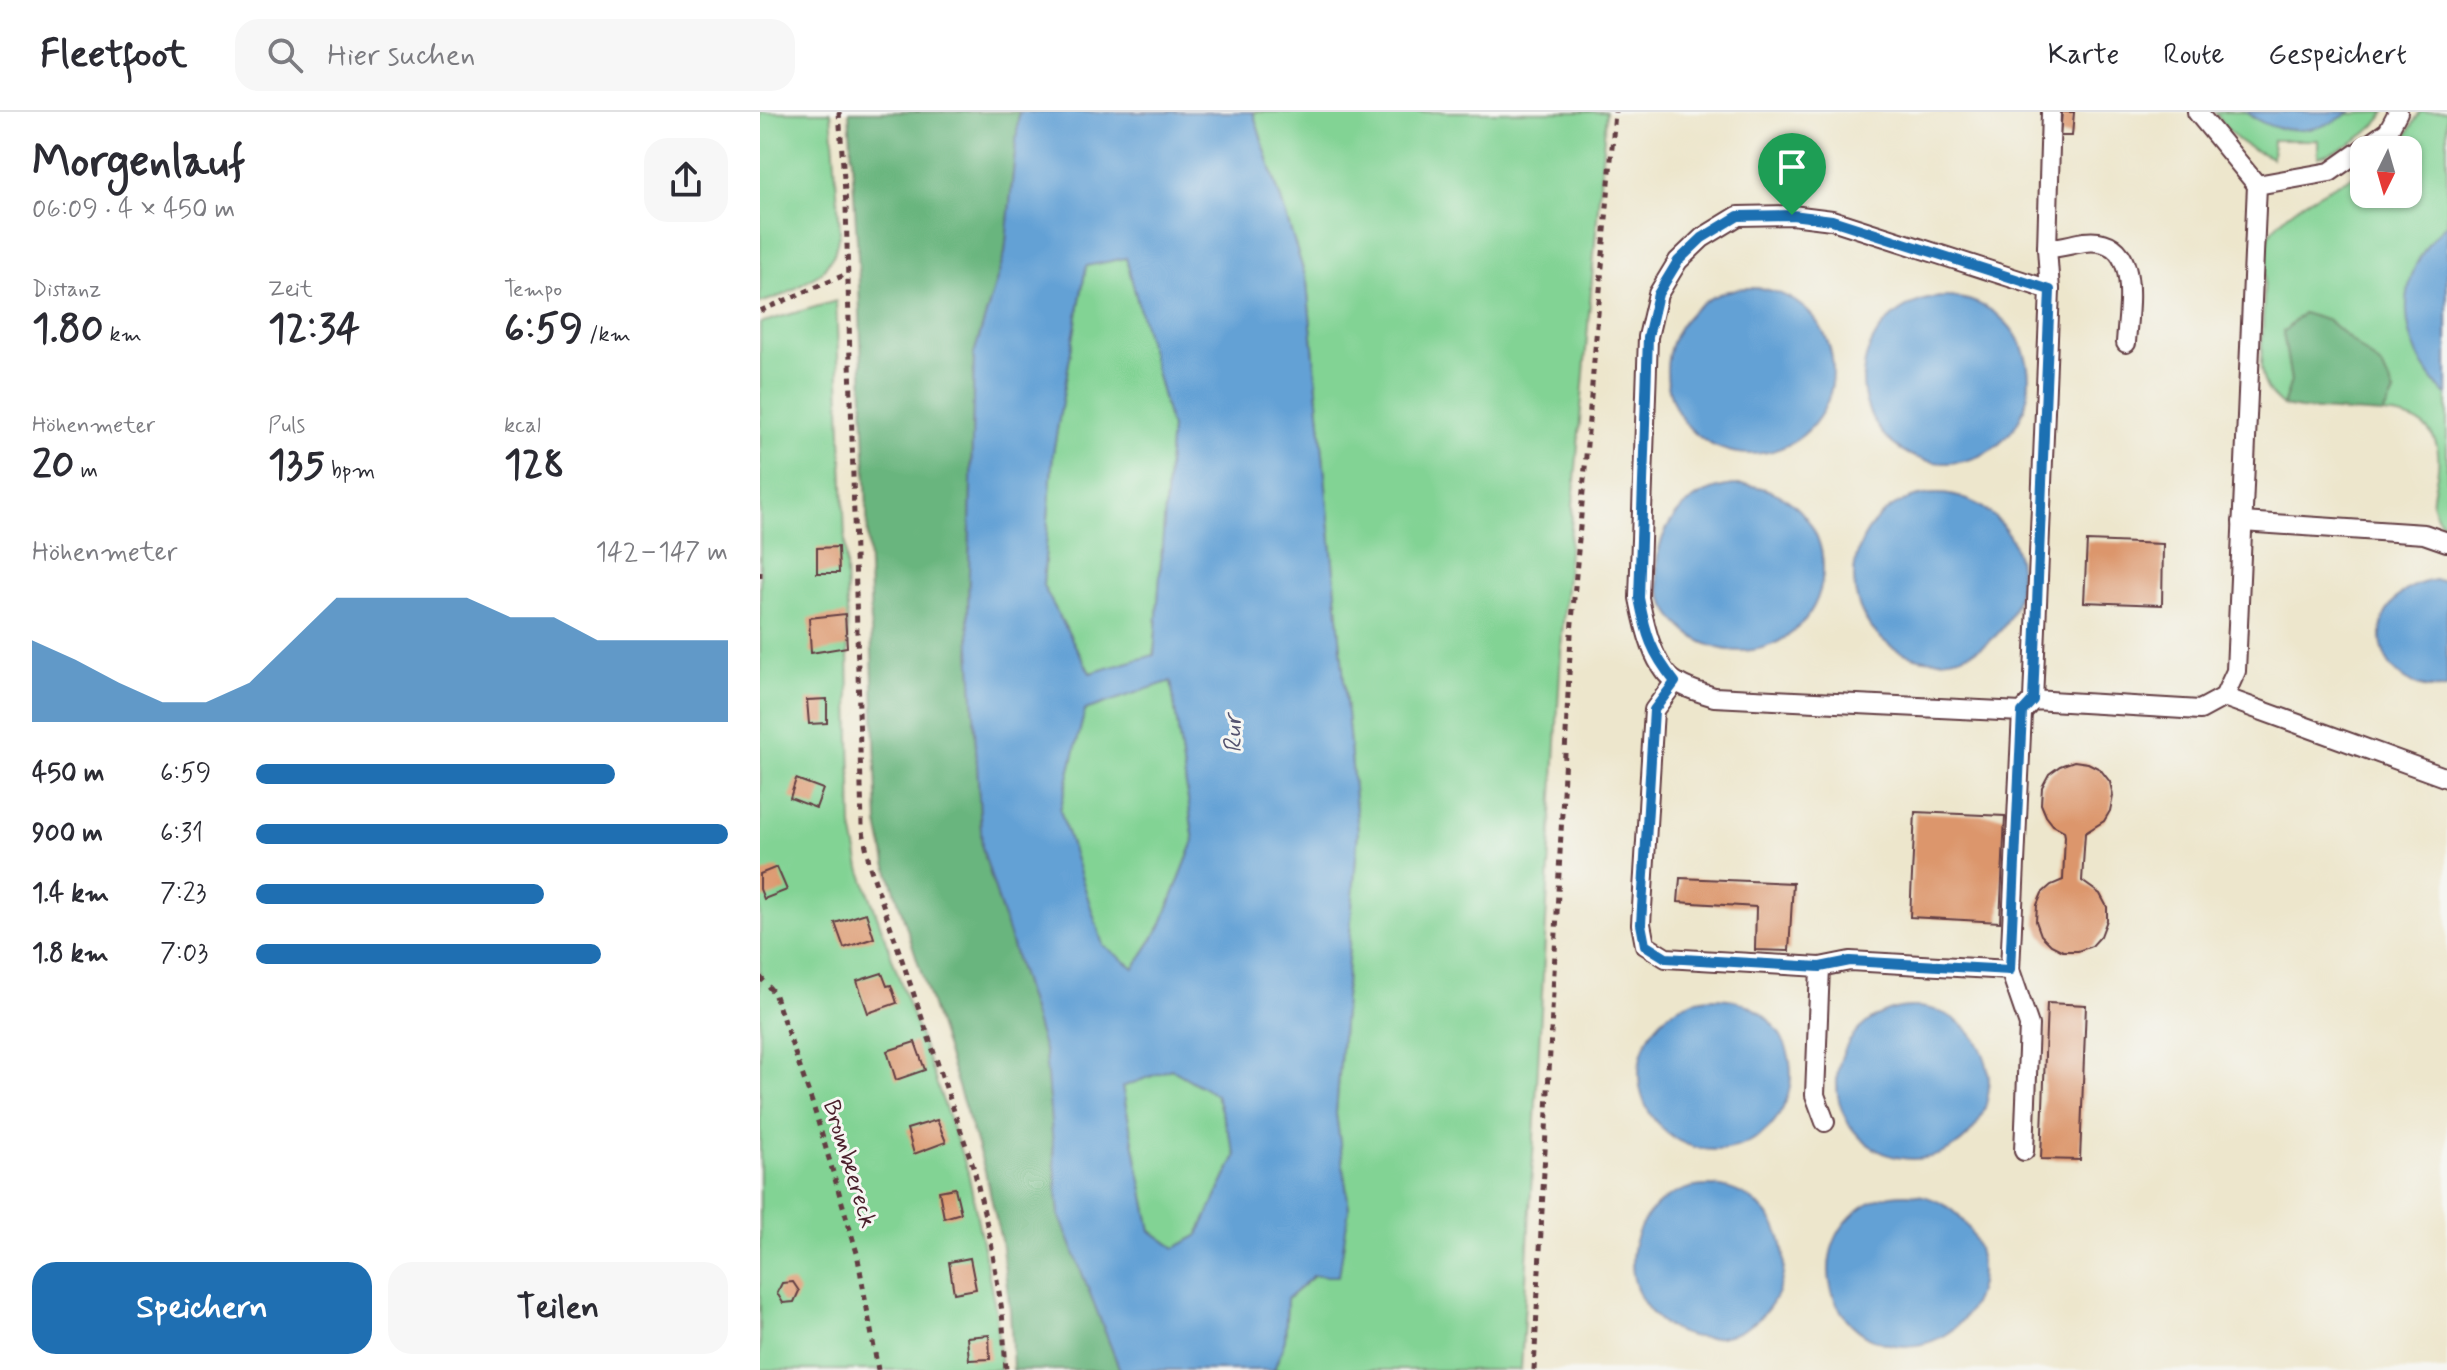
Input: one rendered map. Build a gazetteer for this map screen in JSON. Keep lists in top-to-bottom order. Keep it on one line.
{"streets":{"path":["Brombeereck"]},"water":["Rur"],"north":"bottom","page":{"header":"Fleetfoot","search":"Hier suchen","nav":["Karte","Route","Gespeichert"],"heading":["Morgenlauf","06:09 · 4 × 450 m"],"stats":[["Distanz","1.80 km"],["Zeit","12:34"],["Tempo","6:59 /km"],["Höhenmeter","20 m"],["Puls","135 bpm"],["kcal","128"]],"chart":["Höhenmeter","142–147 m"],"list":[{"name":"450 m","note":"6:59"},{"name":"900 m","note":"6:31"},{"name":"1.4 km","note":"7:23"},{"name":"1.8 km","note":"7:03"}],"buttons":["Speichern","Teilen"]}}
